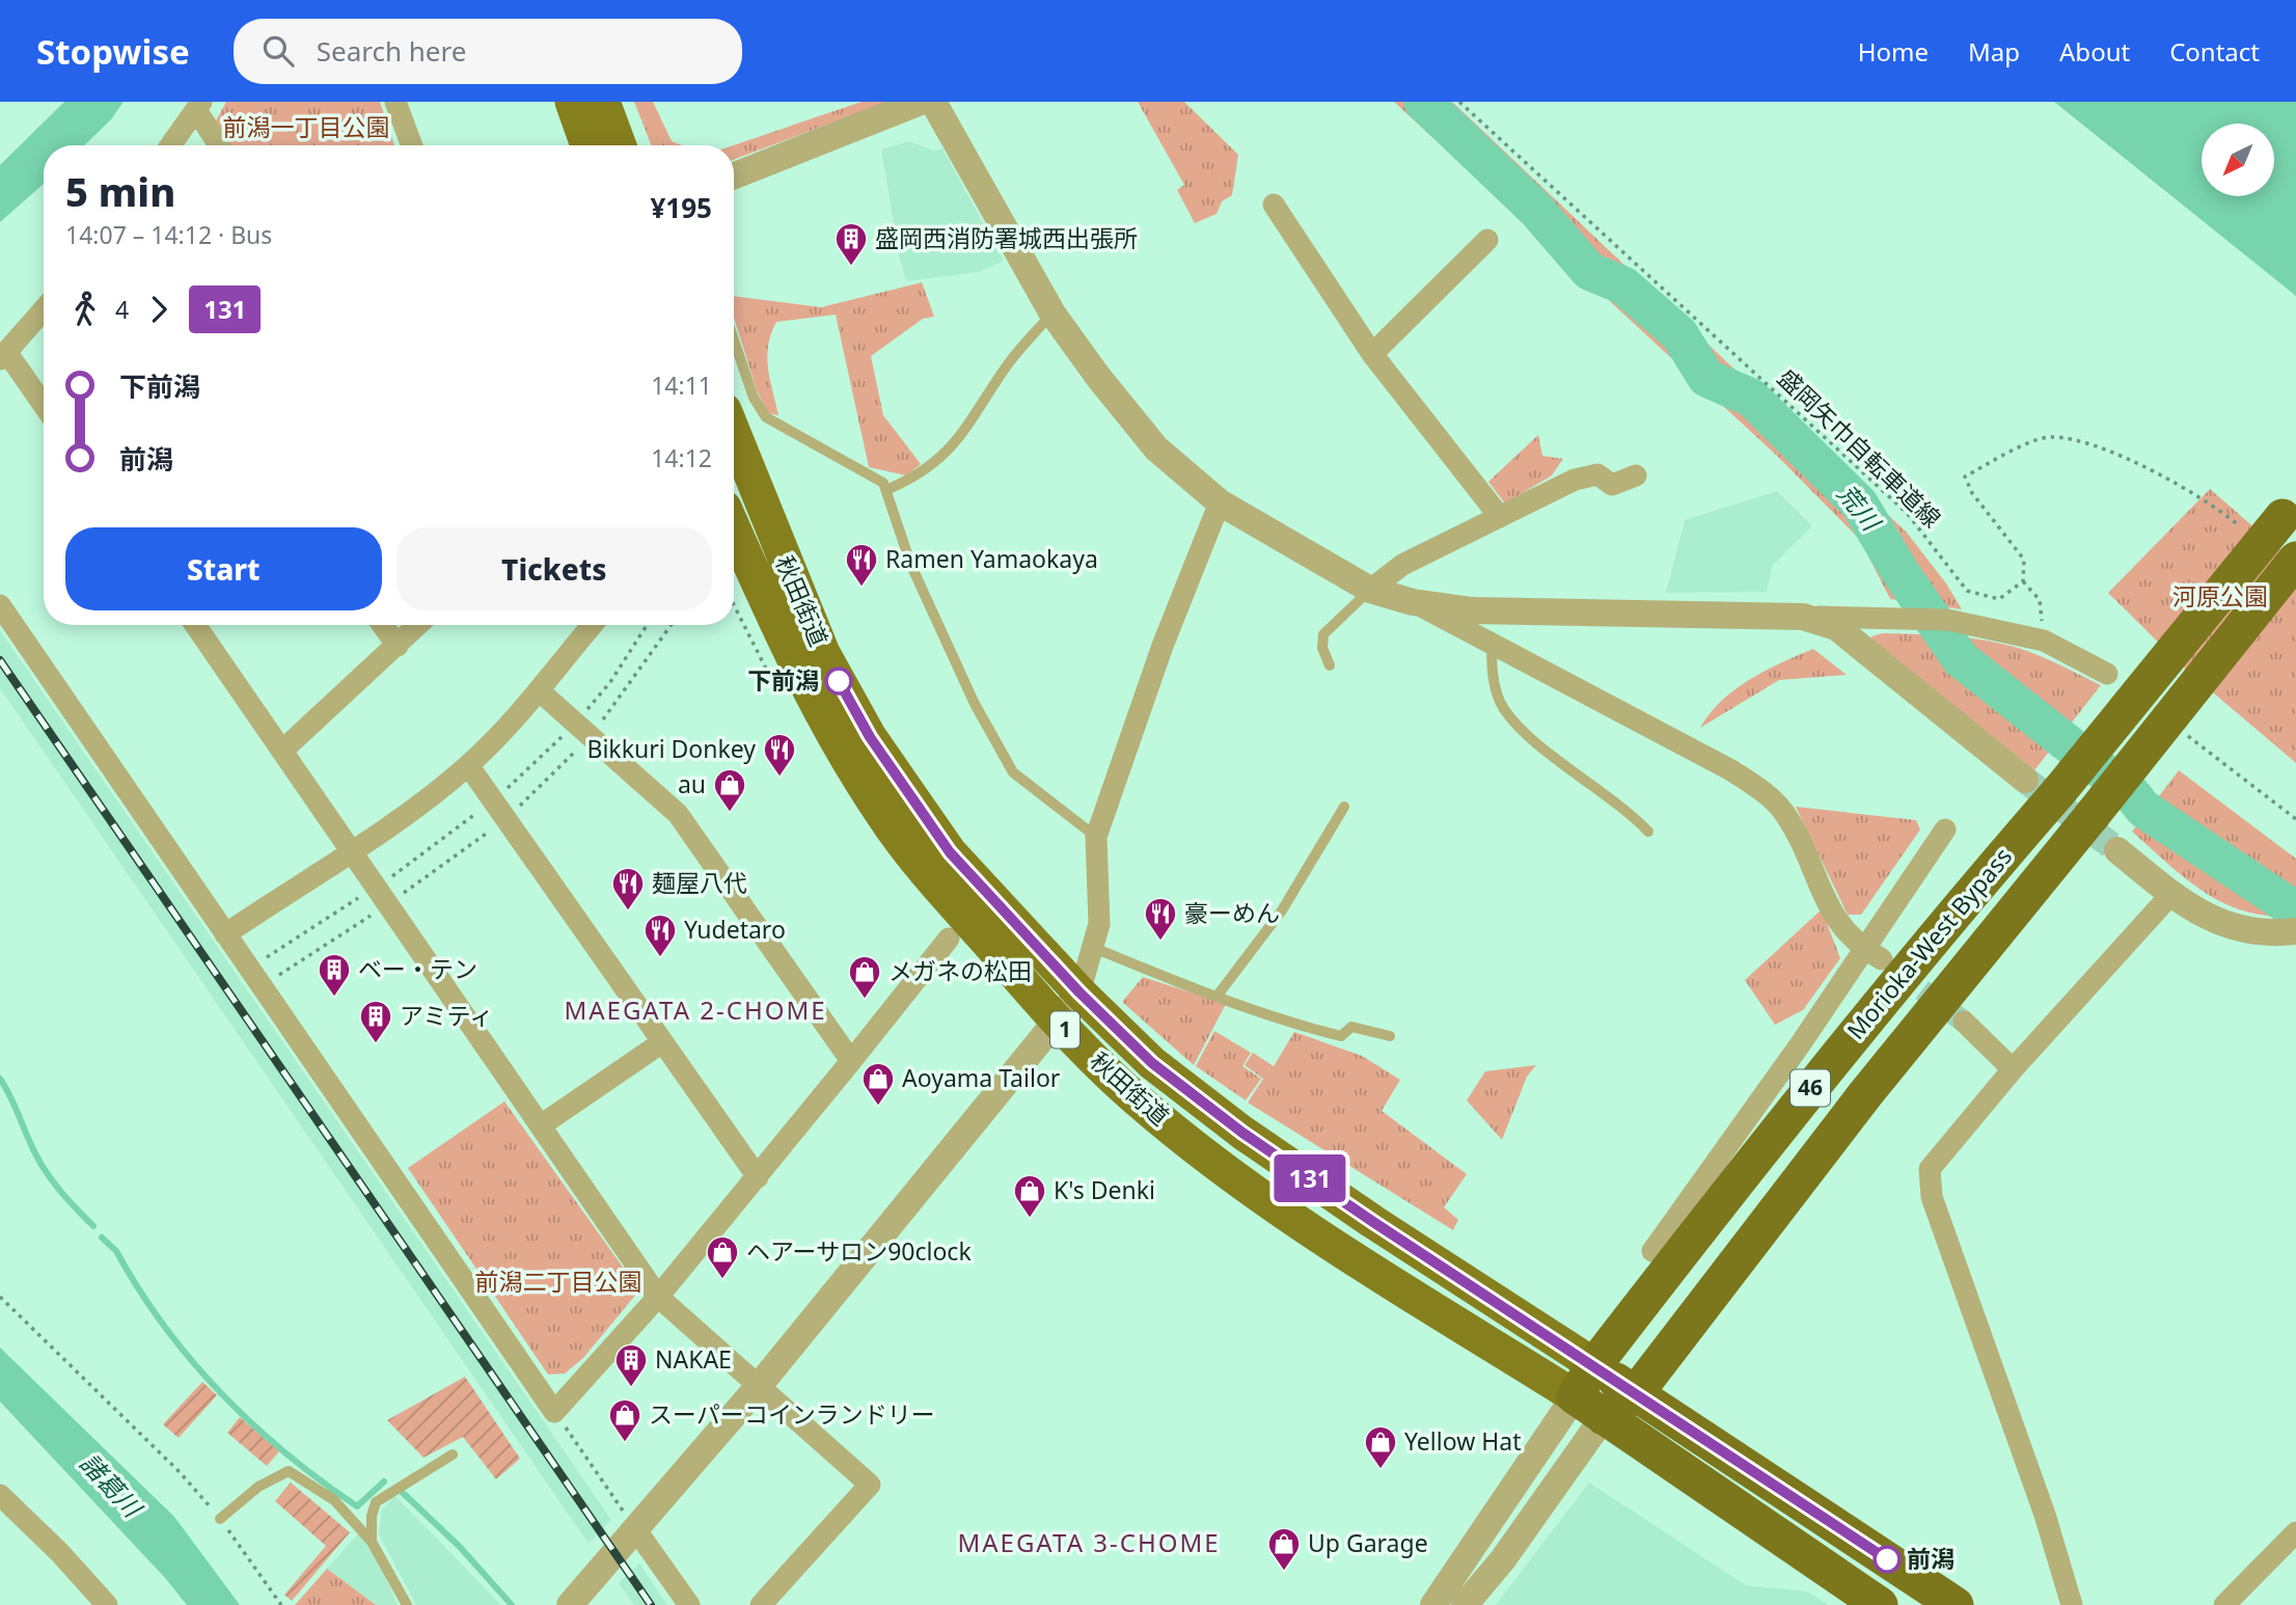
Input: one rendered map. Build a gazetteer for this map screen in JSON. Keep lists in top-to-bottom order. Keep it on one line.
{"streets":{"highway":["Morioka-West Bypass","46"],"main road":["秋田街道","1"],"path":["盛岡矢巾自転車道線"]},"crossings":[["秋田街道","Morioka-West Bypass"]],"districts":["MAEGATA 2-CHOME","MAEGATA 3-CHOME"],"water":["荒川","諸葛川"],"parks":["前潟一丁目公園","河原公園","前潟二丁目公園"],"places":{"building":["盛岡西消防署城西出張所","ベー・テン","アミティ","NAKAE"],"restaurant":["Ramen Yamaokaya","Bikkuri Donkey","麺屋八代","豪ーめん","Yudetaro"],"other":["下前潟","前潟"],"shop":["au","メガネの松田","Aoyama Tailor","K's Denki","ヘアーサロン90clock","スーパーコインランドリー","Yellow Hat","Up Garage"]},"lines":["bus line 131"],"north":"bottom left","page":{"header":"Stopwise","search":"Search here","nav":["Home","Map","About","Contact"],"on_map":"131","heading":["5 min","14:07 – 14:12 · Bus","¥195"],"legs":["4","131"],"list":[{"name":"下前潟","value":"14:11"},{"name":"前潟","value":"14:12"}],"buttons":["Start","Tickets"]}}
